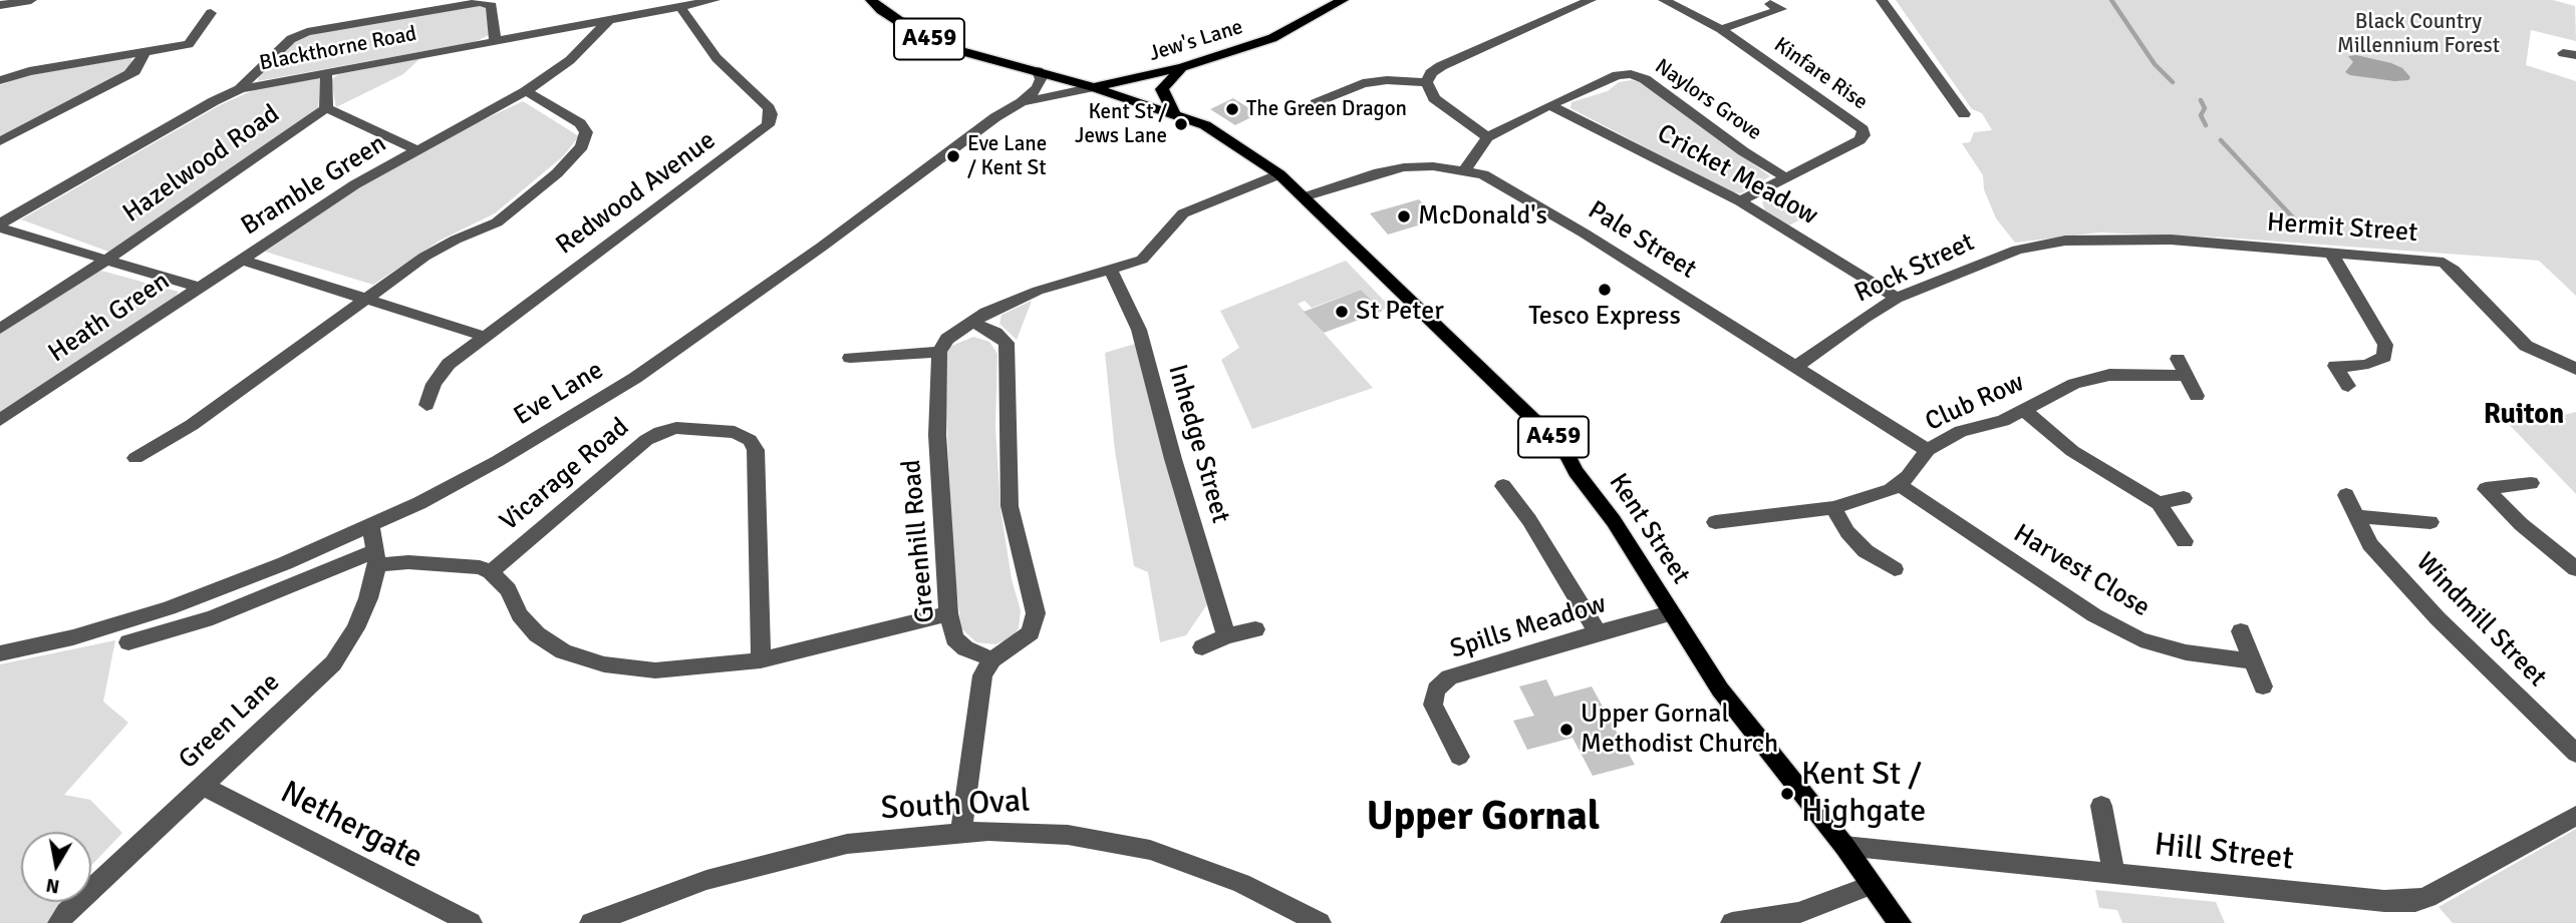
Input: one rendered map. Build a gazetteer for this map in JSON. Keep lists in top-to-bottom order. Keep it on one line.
{"streets":{"main road":["A459","Jew's Lane","Kent Street"],"street":["Blackthorne Road","Kinfare Rise","Naylors Grove","Hazelwood Road","Cricket Meadow","Bramble Green","Redwood Avenue","Hermit Street","Pale Street","Rock Street","Heath Green","Eve Lane","Club Row","Inhedge Street","Vicarage Road","Greenhill Road","Harvest Close","Windmill Street","Spills Meadow","Green Lane","South Oval","Nethergate","Hill Street"]},"crossings":[["A459","Jew's Lane"],["A459","Eve Lane"],["A459","Kent Street"],["Jew's Lane","Eve Lane"],["Jew's Lane","Kent Street"],["Blackthorne Road","Bramble Green"],["Blackthorne Road","Redwood Avenue"],["Blackthorne Road","Heath Green"],["Kinfare Rise","Naylors Grove"],["Kinfare Rise","Cricket Meadow"],["Naylors Grove","Cricket Meadow"],["Naylors Grove","Pale Street"],["Hazelwood Road","Heath Green"],["Cricket Meadow","Rock Street"],["Bramble Green","Redwood Avenue"],["Hermit Street","Rock Street"],["Pale Street","Rock Street"],["Pale Street","Club Row"],["Pale Street","Kent Street"],["Eve Lane","Kent Street"],["Eve Lane","Green Lane"],["Club Row","Harvest Close"],["Kent Street","Spills Meadow"],["Kent Street","Hill Street"],["Green Lane","Nethergate"]],"districts":["Ruiton","Upper Gornal"],"parks":["Black Country Millennium Forest"],"places":["The Green Dragon","Kent St / Jews Lane","Eve Lane / Kent St","McDonald's","Tesco Express","St Peter","Upper Gornal Methodist Church","Kent St / Highgate"],"north":"bottom"}
